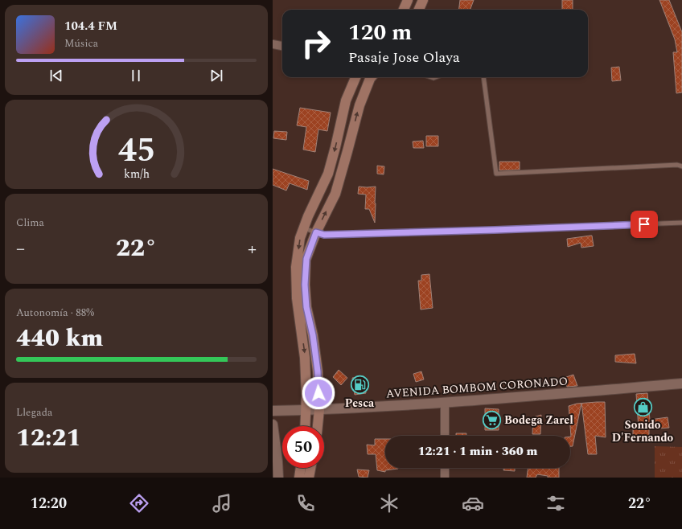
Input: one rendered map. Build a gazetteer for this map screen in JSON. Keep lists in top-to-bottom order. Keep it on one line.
{"streets":{"street":["AVENIDA BOMBOM CORONADO"]},"places":{"fuel station":["Pesca"],"shop":["Sonido D'Fernando"],"supermarket":["Bodega Zarel"]},"page":{"turn":["120 m","Pasaje Jose Olaya"],"song":["104.4 FM","Música"],"tile":["Clima",["Autonomía · 88%","440 km"],["Llegada","12:21"]],"heat":["−","22°","+"],"limit":"50","trip":"12:21 · 1 min · 360 m","tabs":["12:20","22°"],"gauge":["45","km/h"]}}
